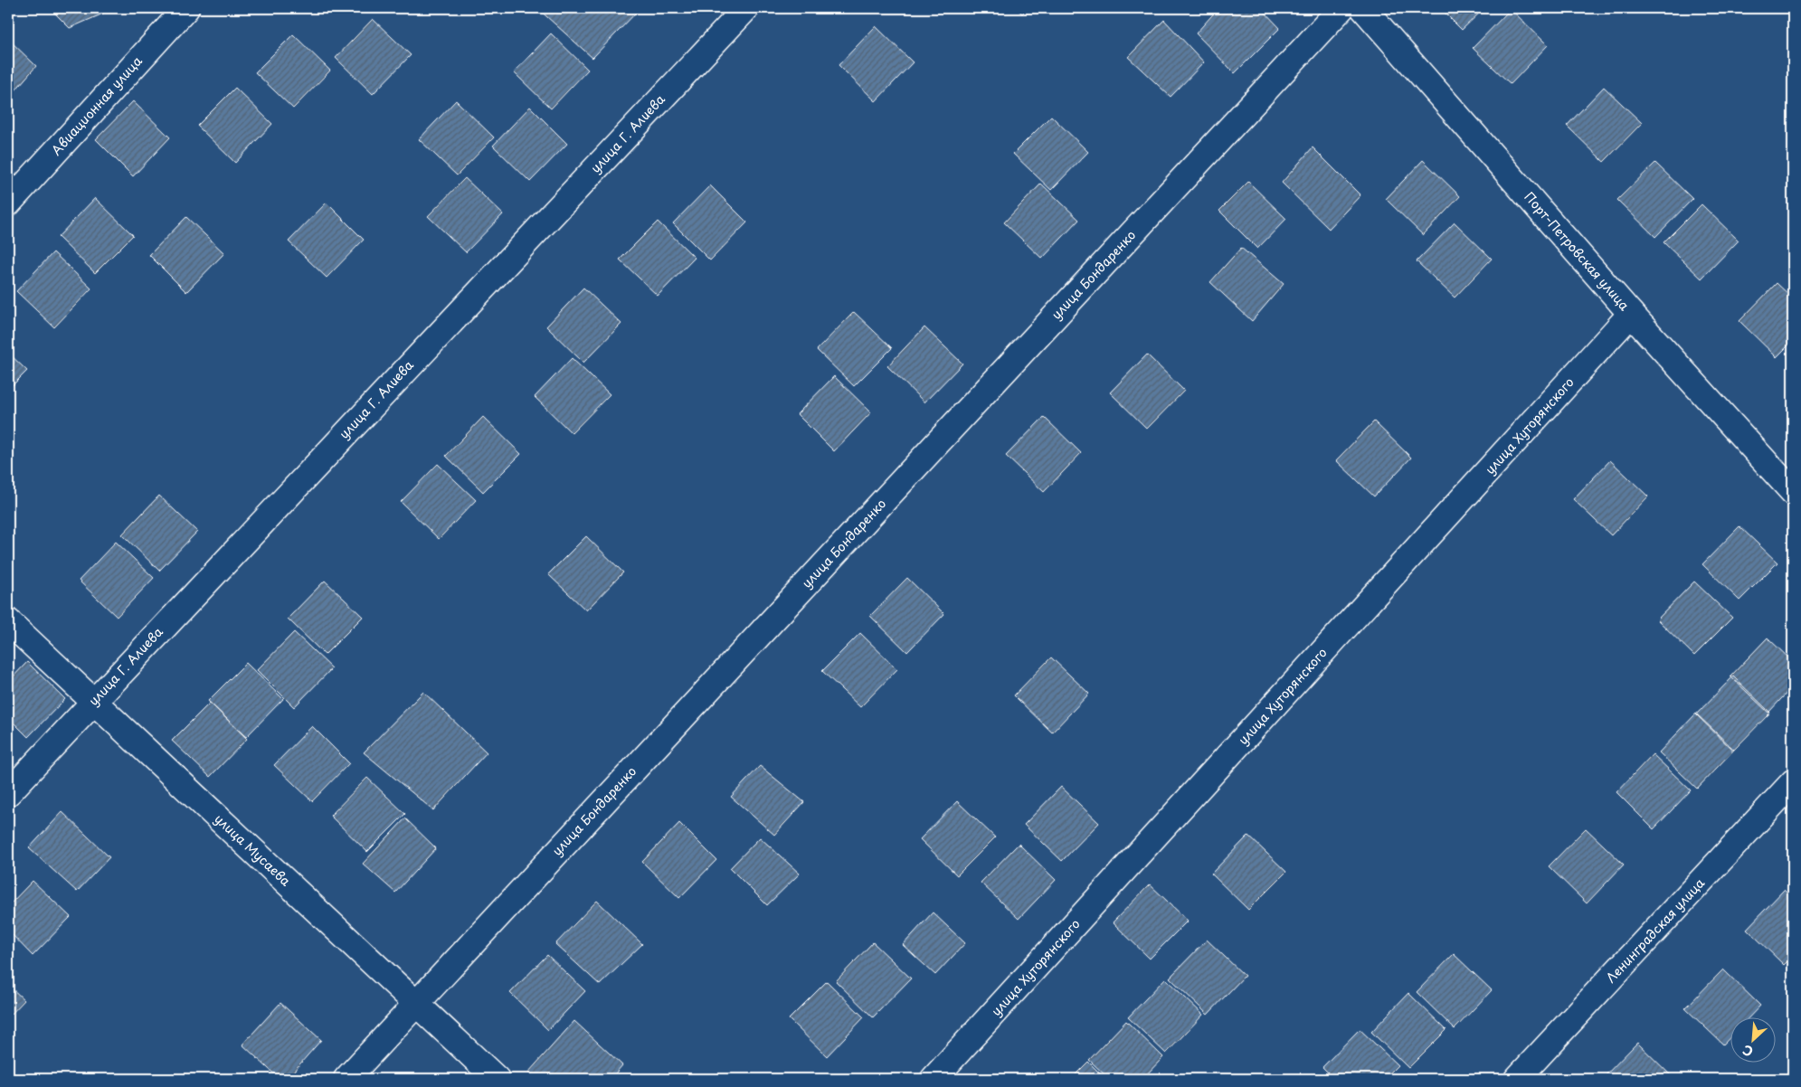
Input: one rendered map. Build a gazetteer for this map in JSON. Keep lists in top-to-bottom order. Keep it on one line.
{"streets":{"street":["Авиационная улица","улица Г. Алиева","Порт-Петровская улица","улица Бондаренко","улица Хуторянского","улица Мусаева","Ленинградская улица"]},"crossings":[["улица Г. Алиева","улица Мусаева"],["Порт-Петровская улица","улица Хуторянского"],["улица Бондаренко","улица Мусаева"]],"north":"bottom left"}
